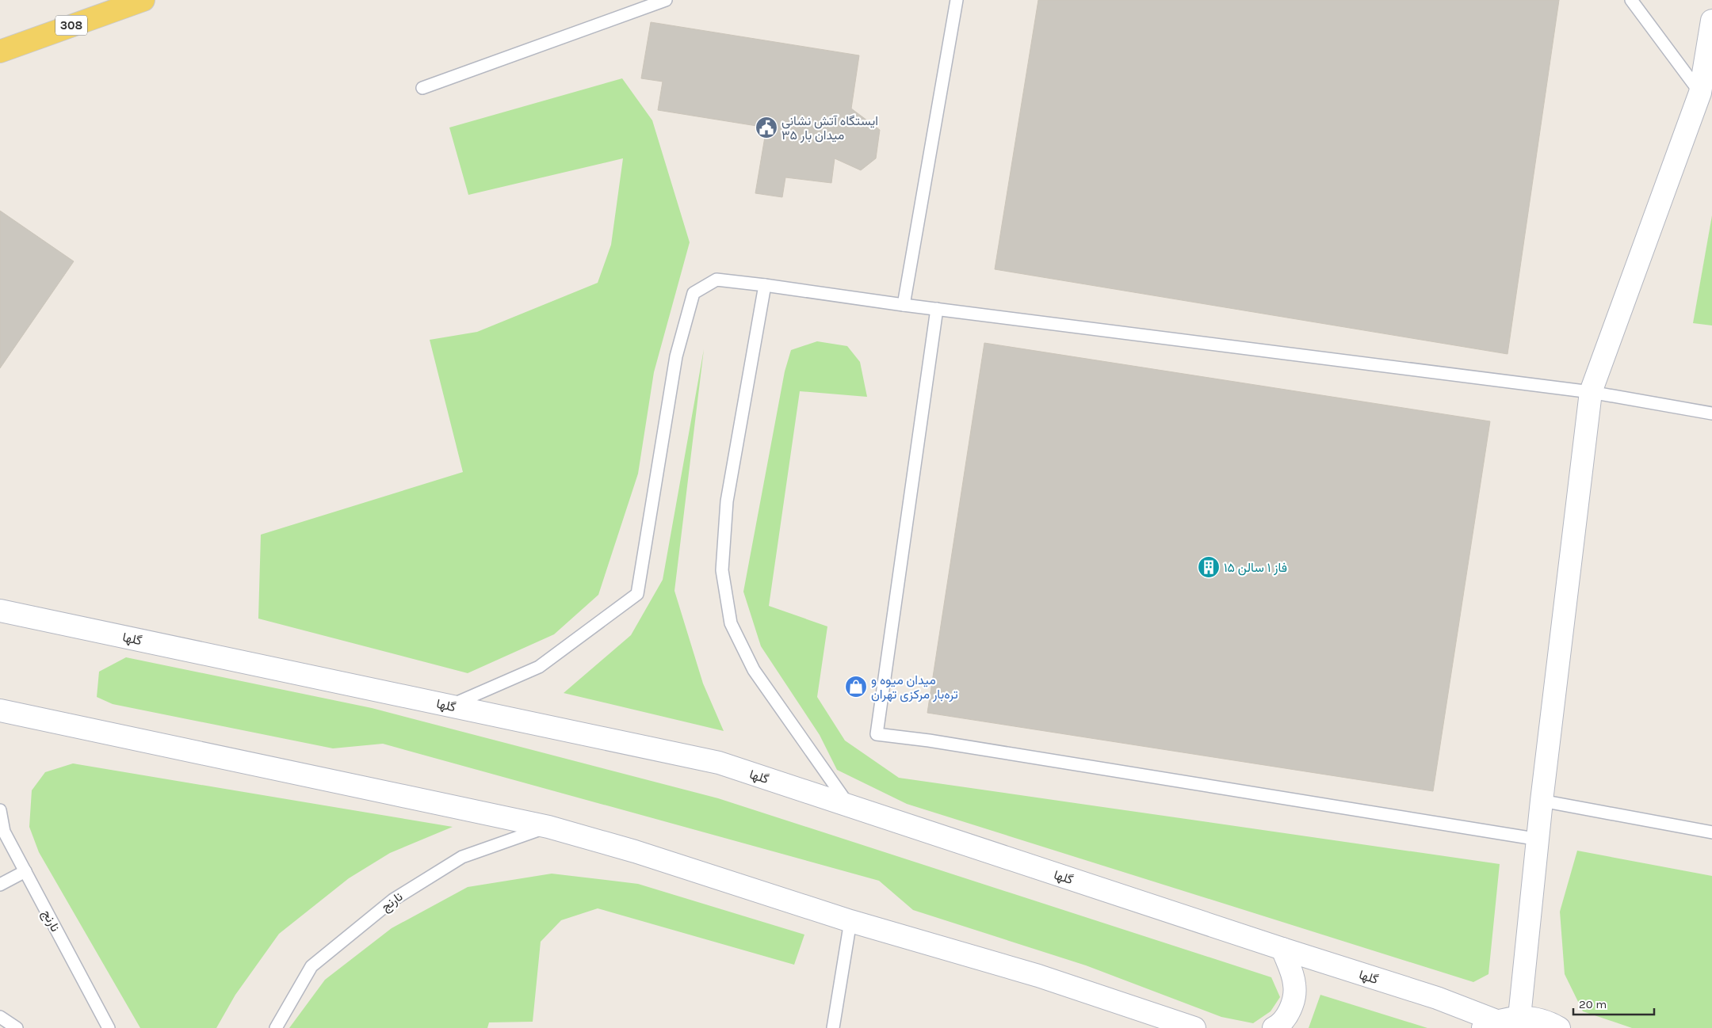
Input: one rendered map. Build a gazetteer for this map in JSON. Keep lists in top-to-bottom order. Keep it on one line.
{"streets":{"main road":["308"],"street":["گلها"],"lane":["نارنج"]},"places":{"public building":["ایستگاه آتش نشانی ۳۵ میدان بار"],"building":["فاز ۱ سالن ۱۵"],"shop":["میدان میوه و تره‌بار مرکزی تهران"]},"scale_bar":"20 m"}
